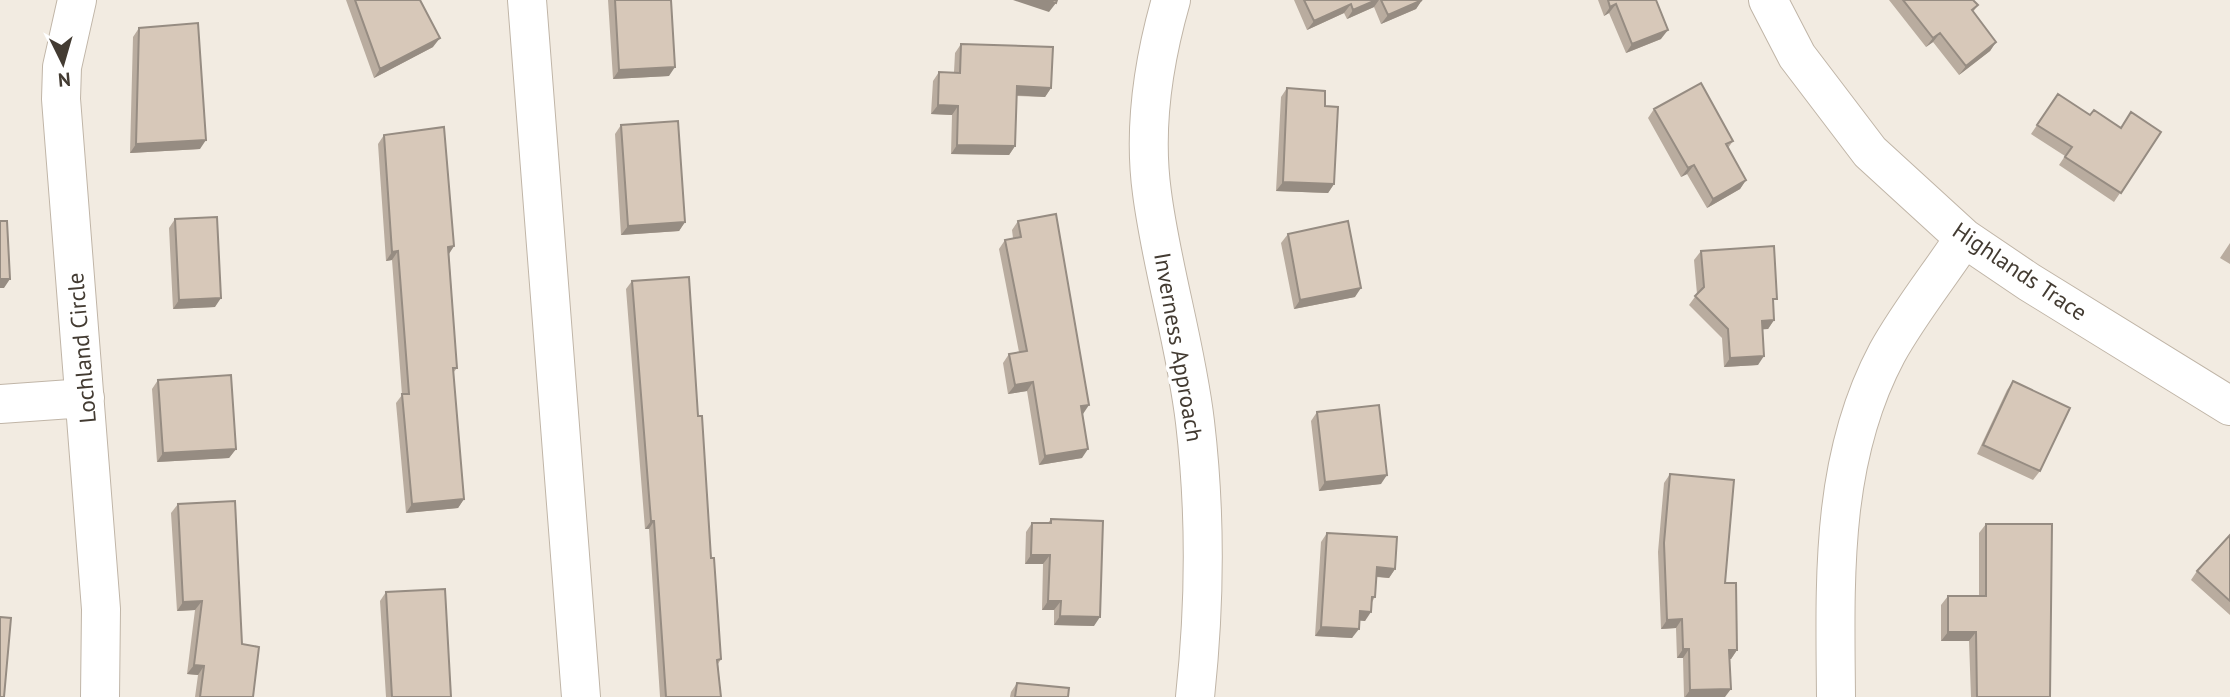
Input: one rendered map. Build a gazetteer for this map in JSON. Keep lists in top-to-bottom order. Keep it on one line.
{"streets":{"street":["Highlands Trace","Inverness Approach","Lochland Circle"]},"north":"bottom"}
